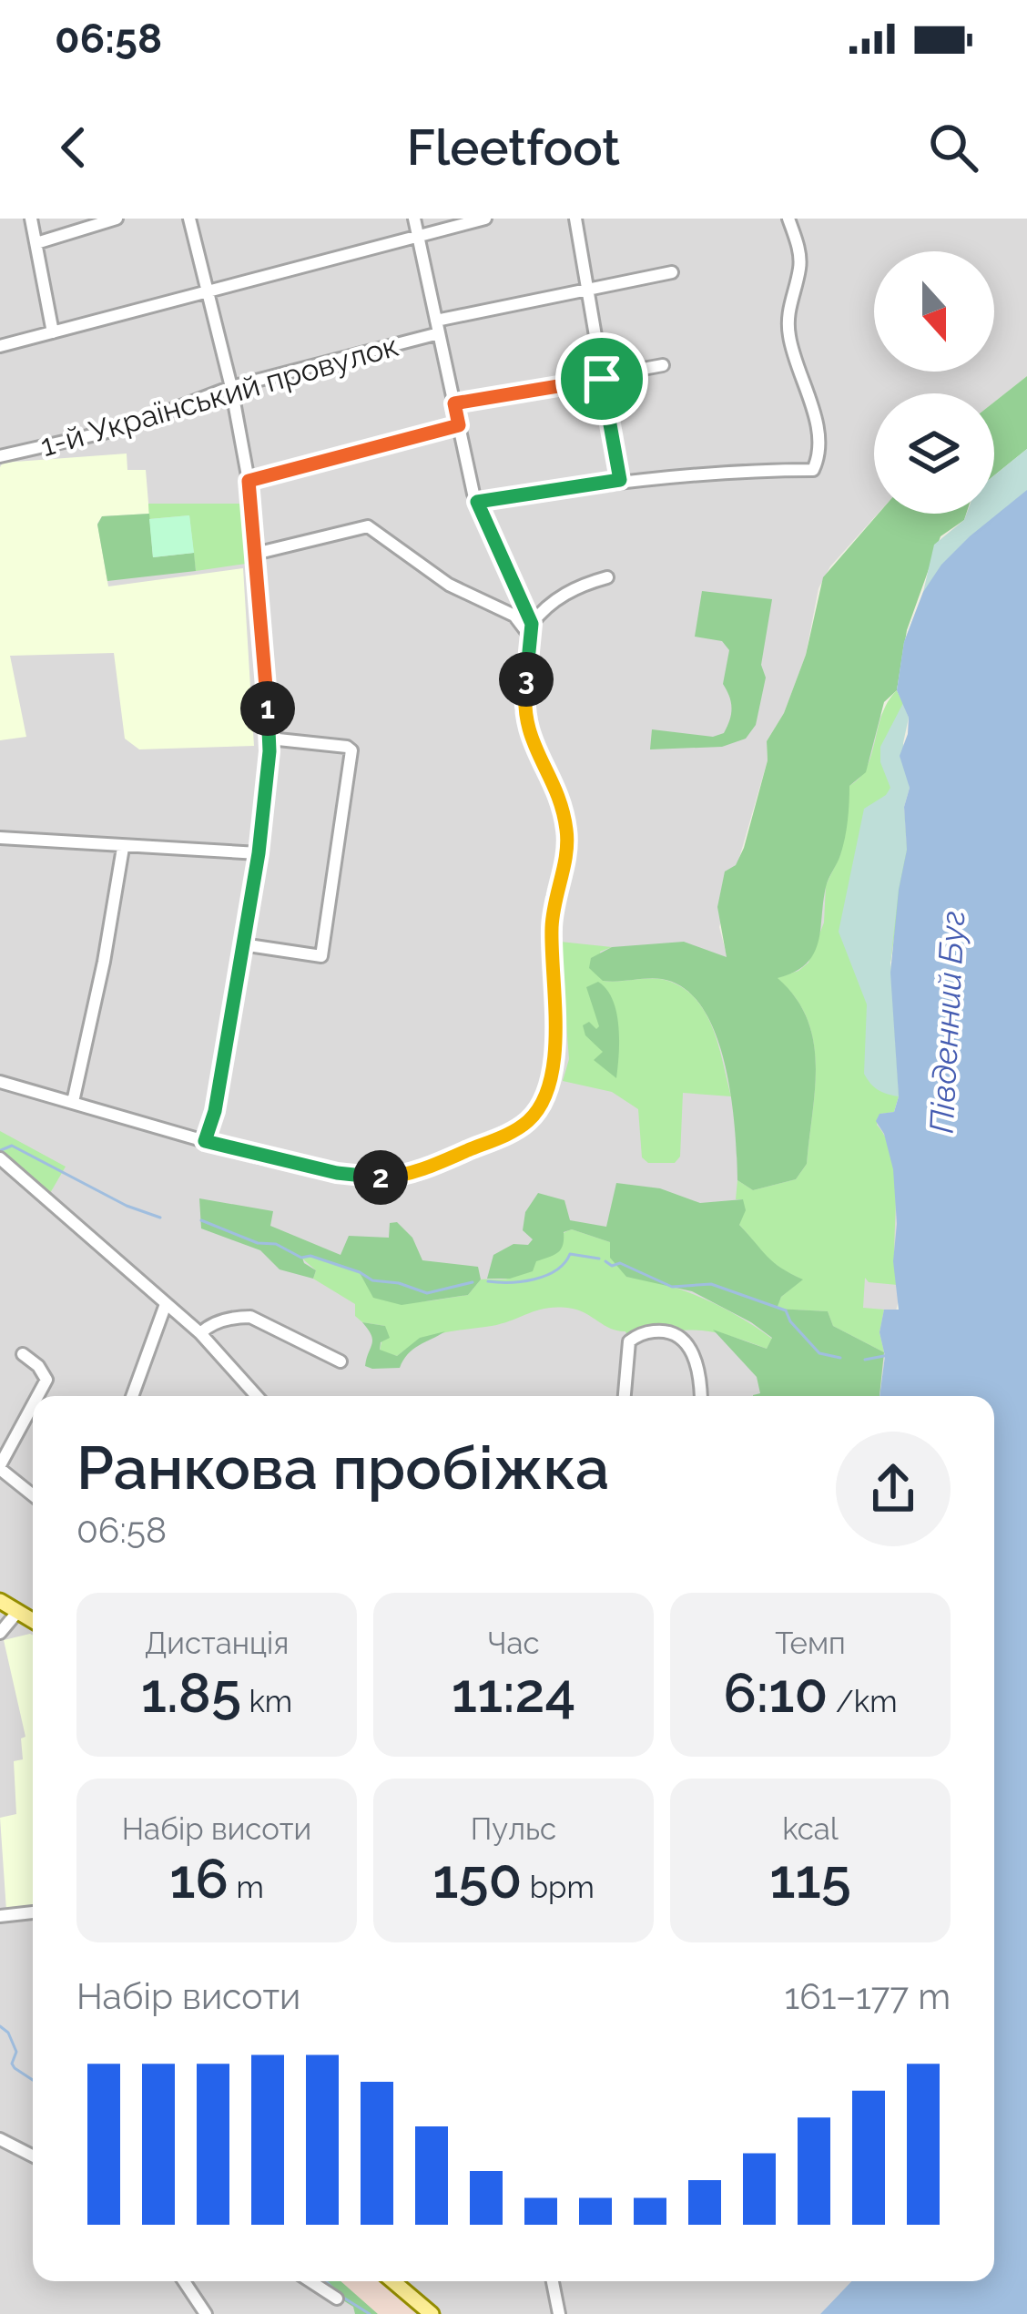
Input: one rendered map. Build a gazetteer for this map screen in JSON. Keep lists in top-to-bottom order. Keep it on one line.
{"streets":{"street":["1-й Український провулок"]},"water":["Південний Буг"],"north":"bottom","page":{"status":"06:58","header":"Fleetfoot","pins":["3","1","2"],"heading":["Ранкова пробіжка","06:58"],"stats":[["Дистанція","1.85 km"],["Час","11:24"],["Темп","6:10 /km"],["Набір висоти","16 m"],["Пульс","150 bpm"],["kcal","115"]],"chart":["Набір висоти","161–177 m"]}}
